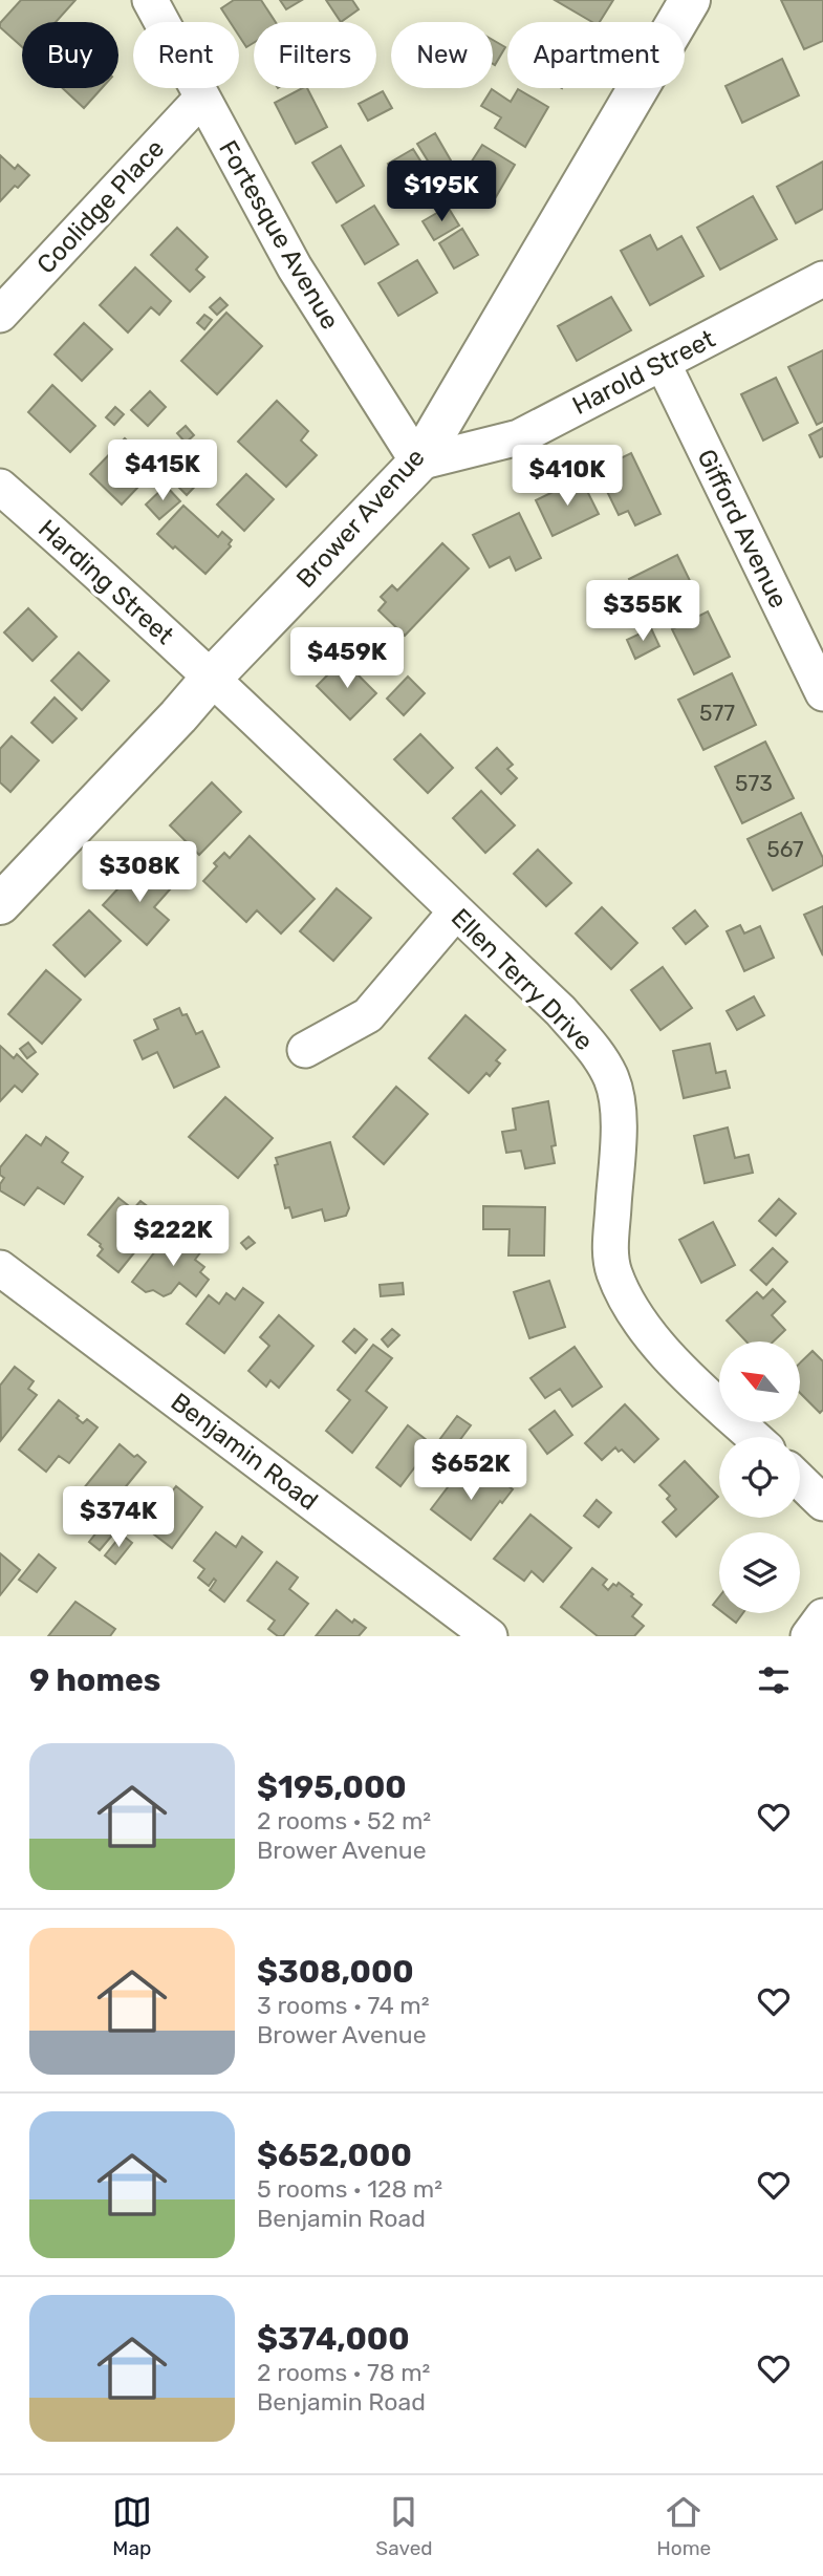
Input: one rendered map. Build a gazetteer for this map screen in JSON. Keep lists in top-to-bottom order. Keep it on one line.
{"streets":{"main road":["Brower Avenue"],"street":["Coolidge Place","Fortesque Avenue","Harold Street","Gifford Avenue","Harding Street","Ellen Terry Drive","Benjamin Road"]},"crossings":[["Coolidge Place","Fortesque Avenue"],["Fortesque Avenue","Harold Street"],["Fortesque Avenue","Brower Avenue"],["Harold Street","Brower Avenue"],["Harold Street","Gifford Avenue"],["Brower Avenue","Harding Street"],["Brower Avenue","Ellen Terry Drive"],["Harding Street","Ellen Terry Drive"]],"house_numbers":["577","573","567"],"north":"top left","page":{"chip":["Buy","Rent","Filters","New","Apartment"],"price":["$195K","$415K","$410K","$355K","$459K","$308K","$222K","$652K","$374K"],"heading":"9 homes","list":[{"name":"$195,000","note":"2 rooms · 52 m² · Brower Avenue"},{"name":"$308,000","note":"3 rooms · 74 m² · Brower Avenue"},{"name":"$652,000","note":"5 rooms · 128 m² · Benjamin Road"},{"name":"$374,000","note":"2 rooms · 78 m² · Benjamin Road"}],"tabs":["Map","Saved","Home"]}}
